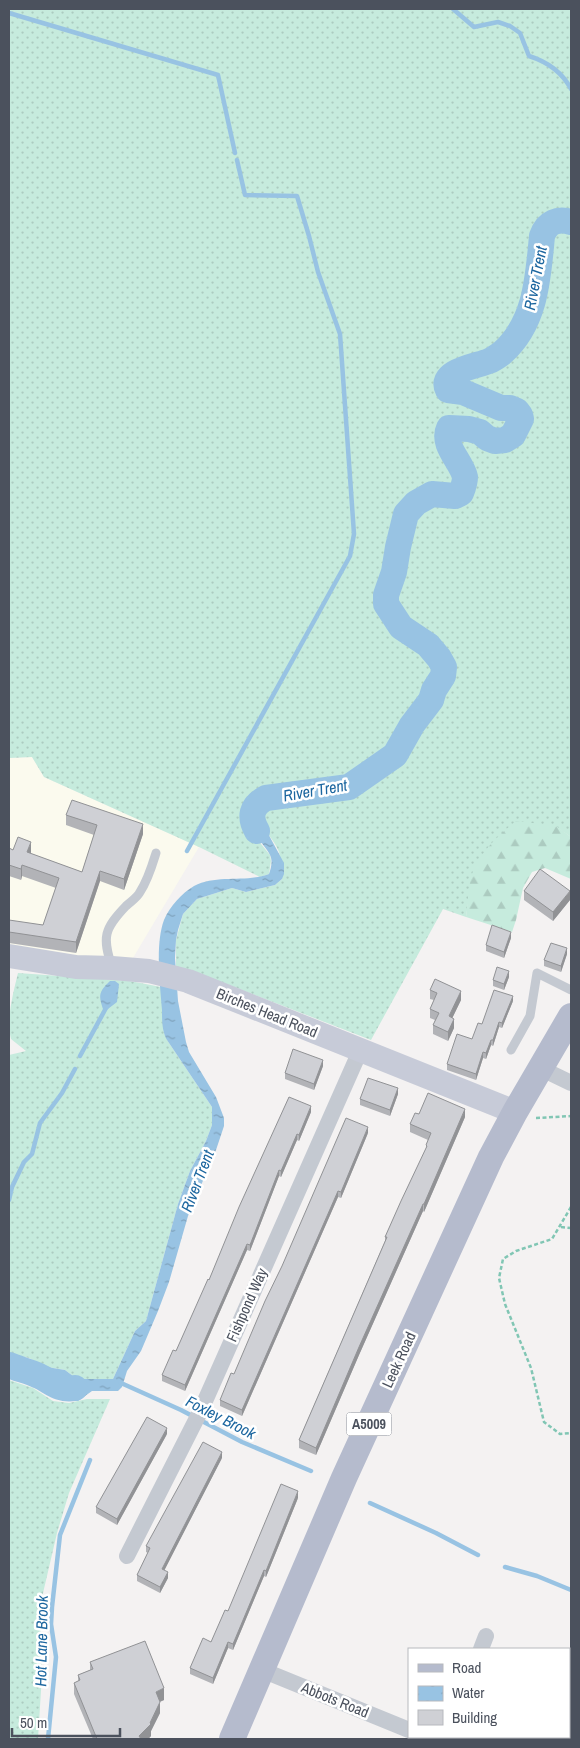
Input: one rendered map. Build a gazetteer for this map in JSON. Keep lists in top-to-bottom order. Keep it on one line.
{"streets":{"main road":["Leek Road","A5009"],"street":["Birches Head Road","Fishpond Way","Abbots Road"]},"crossings":[["Birches Head Road","Fishpond Way"],["Birches Head Road","Leek Road"],["Leek Road","Abbots Road"]],"water":["River Trent","Foxley Brook","Hot Lane Brook"],"legend":["Road","Water","Building"],"scale_bar":"50 m"}
